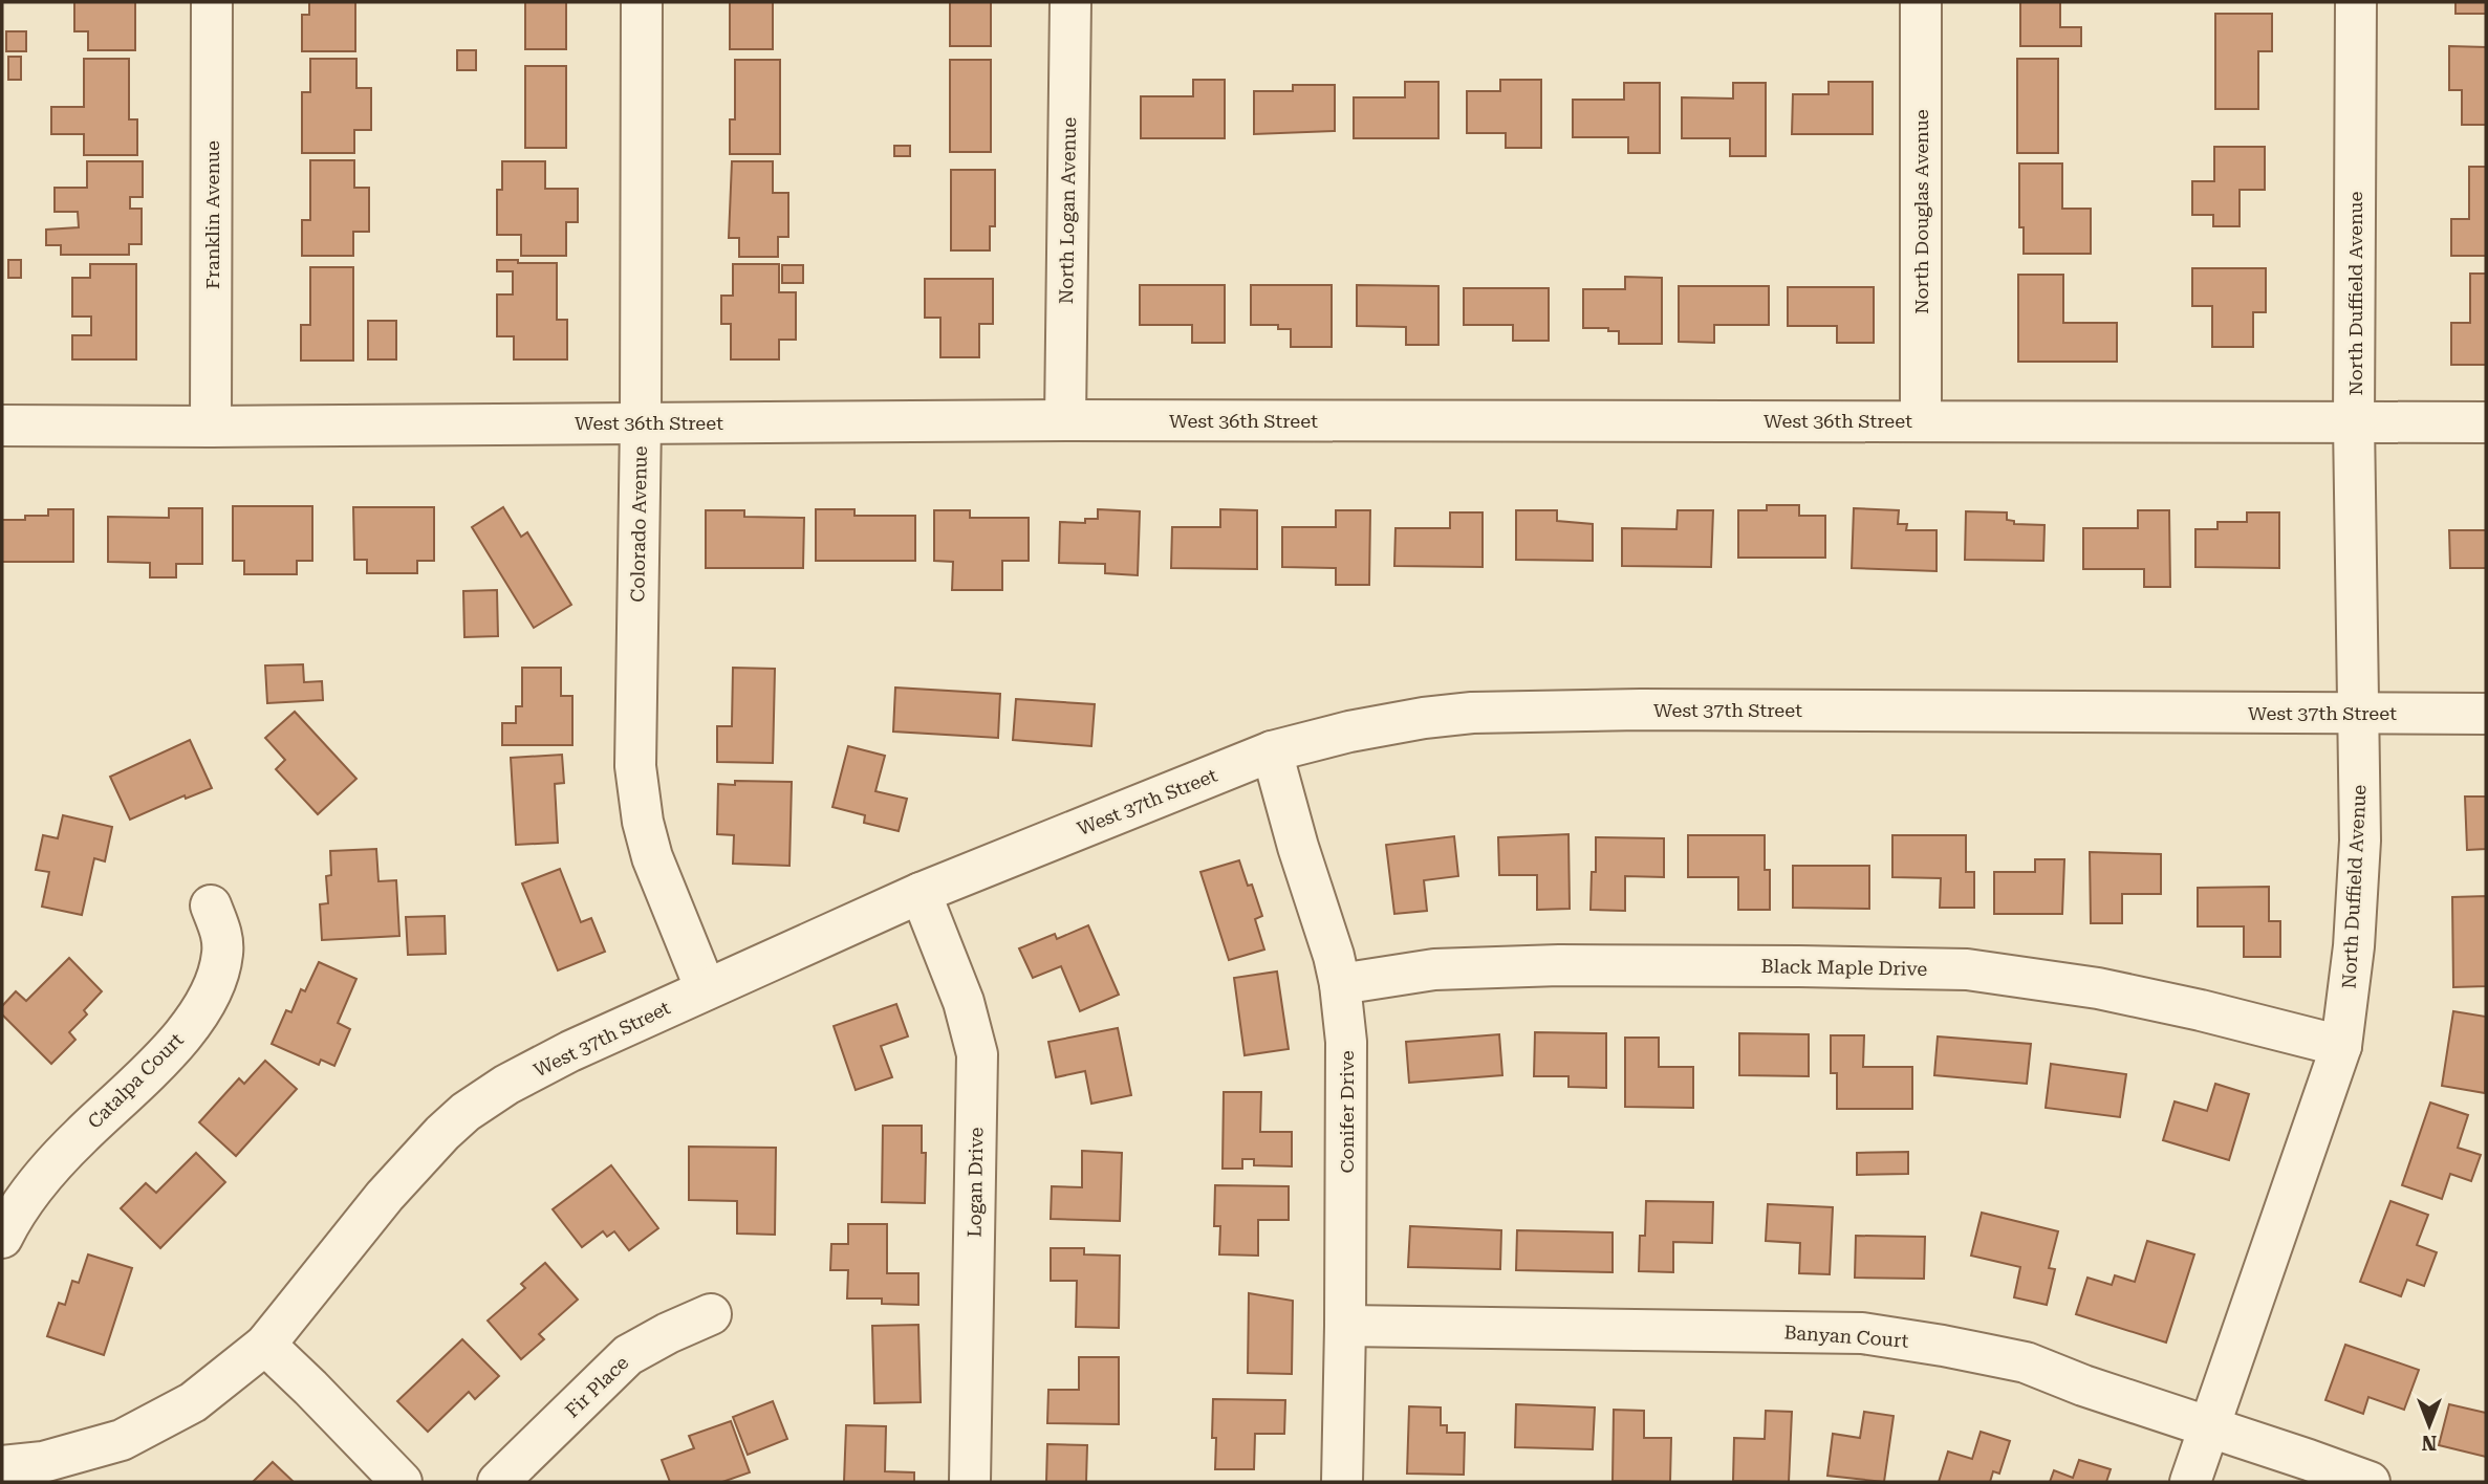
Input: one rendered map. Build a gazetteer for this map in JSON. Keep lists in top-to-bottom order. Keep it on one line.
{"streets":{"street":["North Logan Avenue","North Douglas Avenue","Franklin Avenue","North Duffield Avenue","West 36th Street","Colorado Avenue","West 37th Street","Black Maple Drive","Catalpa Court","Conifer Drive","Logan Drive","Banyan Court","Fir Place"]},"crossings":[["North Logan Avenue","West 36th Street"],["North Douglas Avenue","West 36th Street"],["Franklin Avenue","West 36th Street"],["North Duffield Avenue","West 36th Street"],["North Duffield Avenue","West 37th Street"],["North Duffield Avenue","Black Maple Drive"],["North Duffield Avenue","Banyan Court"],["West 36th Street","Colorado Avenue"],["Colorado Avenue","West 37th Street"],["West 37th Street","Conifer Drive"],["West 37th Street","Logan Drive"],["Black Maple Drive","Conifer Drive"],["Conifer Drive","Banyan Court"]],"north":"bottom"}
